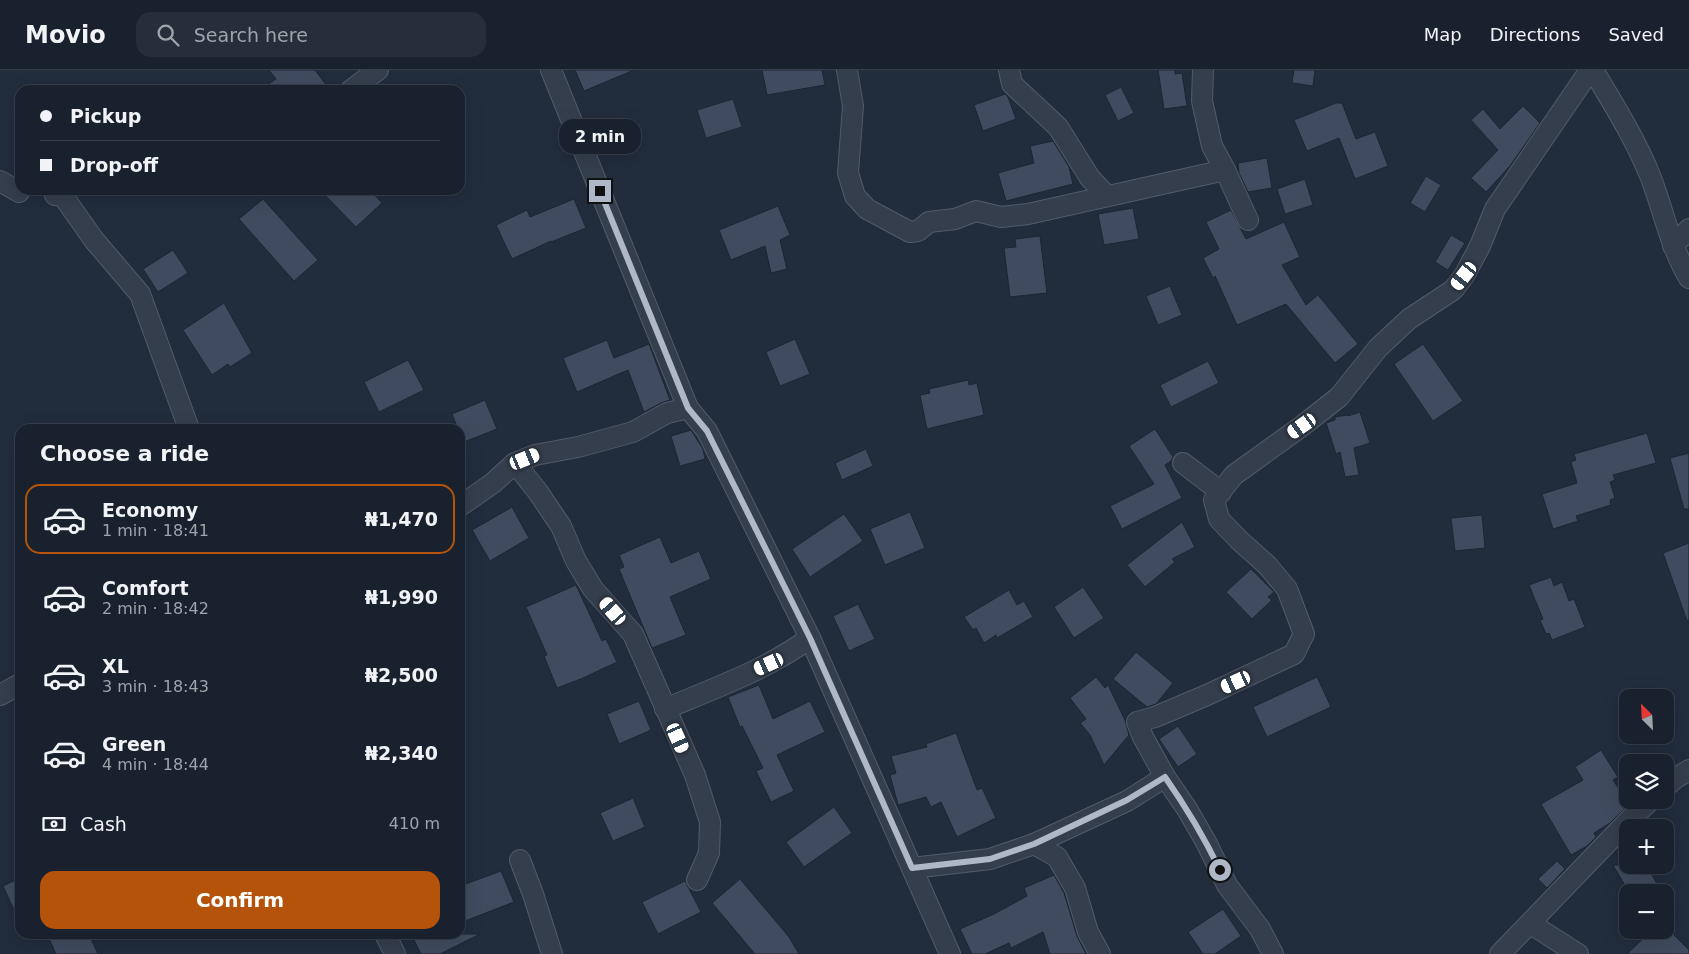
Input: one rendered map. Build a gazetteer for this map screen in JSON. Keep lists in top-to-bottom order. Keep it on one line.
{"north":"top left","page":{"header":"Movio","search":"Search here","nav":["Map","Directions","Saved"],"banner":["Pickup","Drop-off"],"bubble":"2 min","heading":"Choose a ride","list":[{"name":"Economy","note":"1 min · 18:41","value":"₦1,470"},{"name":"Comfort","note":"2 min · 18:42","value":"₦1,990"},{"name":"XL","note":"3 min · 18:43","value":"₦2,500"},{"name":"Green","note":"4 min · 18:44","value":"₦2,340"}],"map_buttons":["+","−"],"pay":["Cash","410 m"],"buttons":"Confirm"}}
